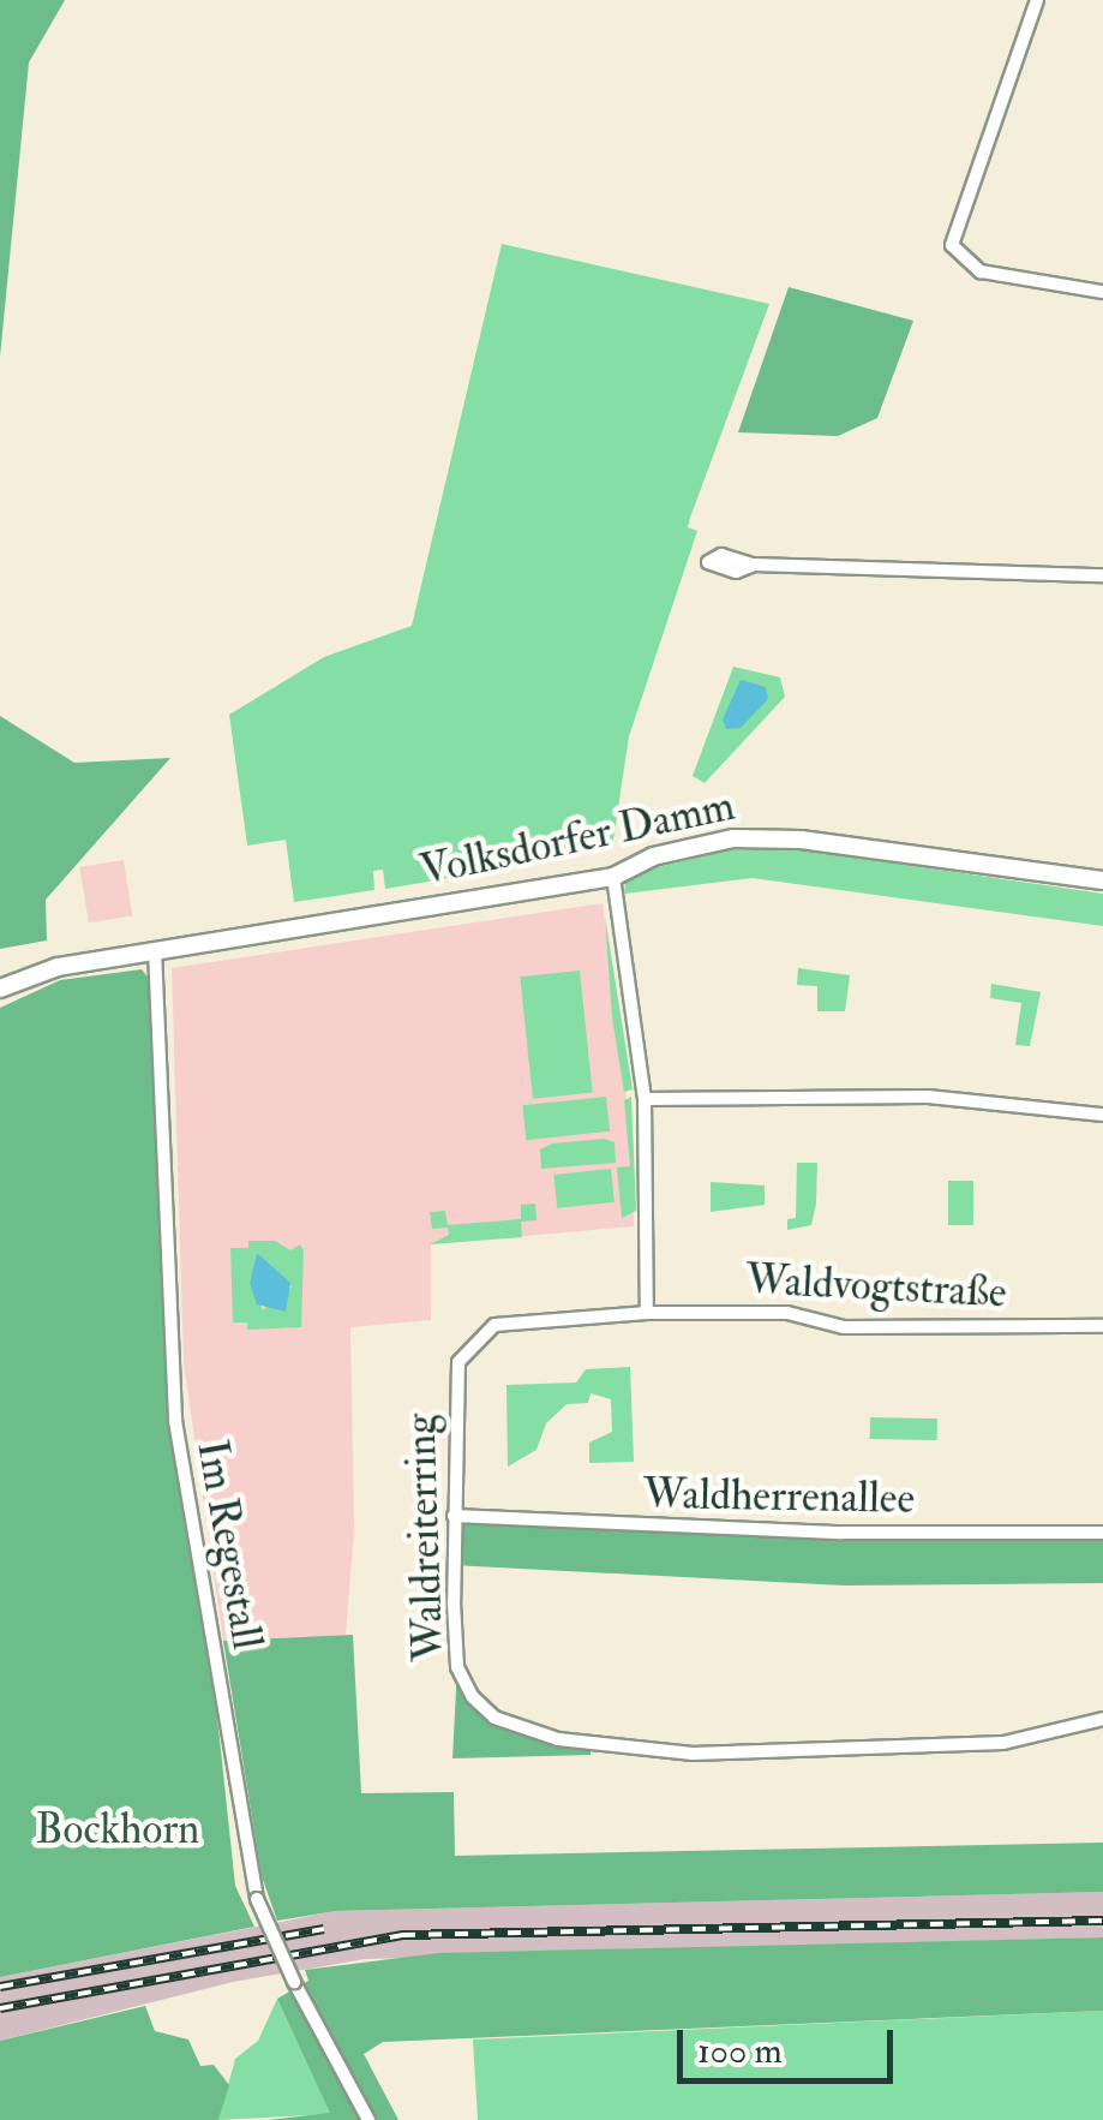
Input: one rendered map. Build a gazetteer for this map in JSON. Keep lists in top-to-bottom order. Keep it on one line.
{"streets":{"main road":["Volksdorfer Damm"],"street":["Waldvogtstraße","Waldherrenallee","Waldreiterring","Im Regestall"]},"crossings":[["Volksdorfer Damm","Im Regestall"],["Waldvogtstraße","Waldreiterring"],["Waldherrenallee","Waldreiterring"]],"parks":["Bockhorn"],"scale_bar":"100 m"}
